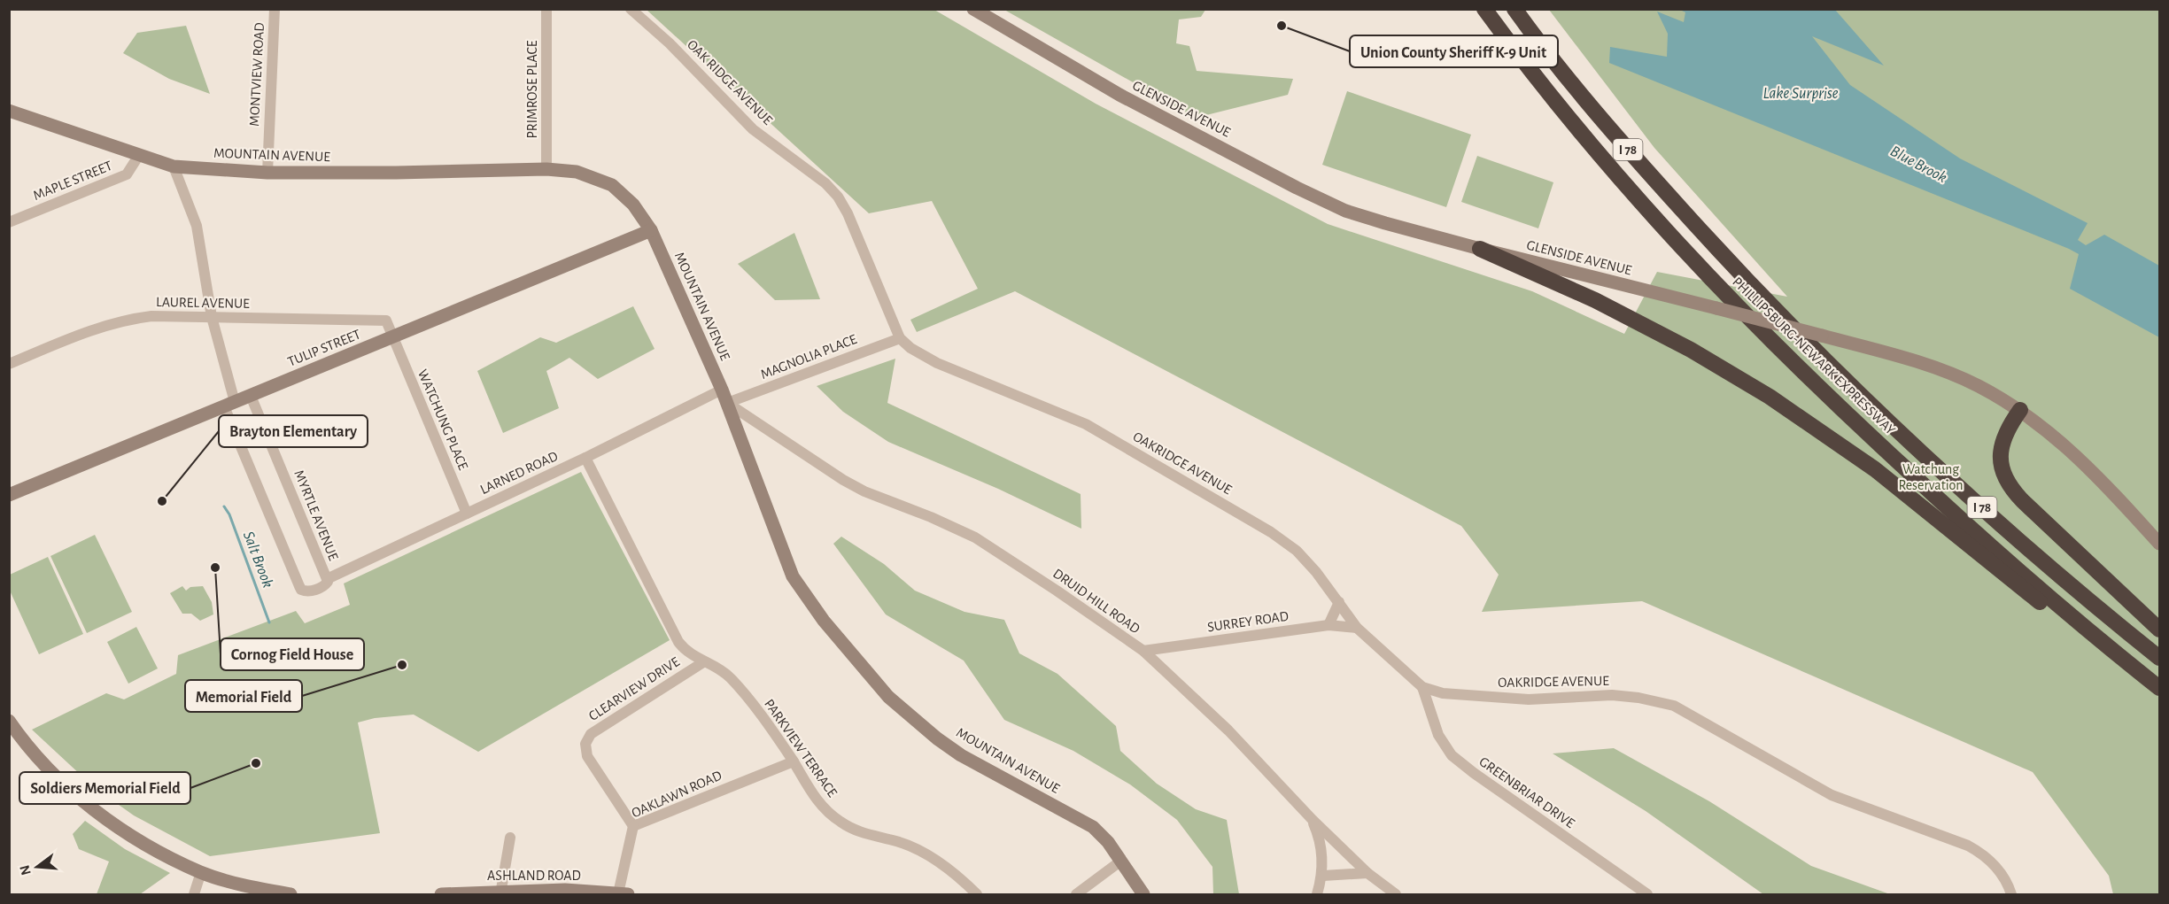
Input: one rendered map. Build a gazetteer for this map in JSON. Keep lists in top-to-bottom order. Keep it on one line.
{"streets":{"highway":["I 78","PHILLIPSBURG-NEWARK EXPRESSWAY"],"main road":["GLENSIDE AVENUE","MOUNTAIN AVENUE","TULIP STREET","ASHLAND ROAD"],"street":["MONTVIEW ROAD","OAK RIDGE AVENUE","PRIMROSE PLACE","MAPLE STREET","LAUREL AVENUE","MAGNOLIA PLACE","WATCHUNG PLACE","OAKRIDGE AVENUE","LARNED ROAD","MYRTLE AVENUE","DRUID HILL ROAD","SURREY ROAD","CLEARVIEW DRIVE","PARKVIEW TERRACE","GREENBRIAR DRIVE","OAKLAWN ROAD"]},"crossings":[["MONTVIEW ROAD","MOUNTAIN AVENUE"],["OAK RIDGE AVENUE","MAGNOLIA PLACE"],["OAK RIDGE AVENUE","OAKRIDGE AVENUE"],["PRIMROSE PLACE","MOUNTAIN AVENUE"],["MOUNTAIN AVENUE","MAPLE STREET"],["MOUNTAIN AVENUE","TULIP STREET"],["MOUNTAIN AVENUE","MAGNOLIA PLACE"],["MOUNTAIN AVENUE","LARNED ROAD"],["MOUNTAIN AVENUE","MYRTLE AVENUE"],["MOUNTAIN AVENUE","DRUID HILL ROAD"],["LAUREL AVENUE","TULIP STREET"],["LAUREL AVENUE","WATCHUNG PLACE"],["LAUREL AVENUE","MYRTLE AVENUE"],["TULIP STREET","WATCHUNG PLACE"],["TULIP STREET","MYRTLE AVENUE"],["MAGNOLIA PLACE","OAKRIDGE AVENUE"],["MAGNOLIA PLACE","DRUID HILL ROAD"],["WATCHUNG PLACE","LARNED ROAD"],["OAKRIDGE AVENUE","SURREY ROAD"],["OAKRIDGE AVENUE","GREENBRIAR DRIVE"],["LARNED ROAD","MYRTLE AVENUE"],["LARNED ROAD","PARKVIEW TERRACE"],["DRUID HILL ROAD","SURREY ROAD"],["CLEARVIEW DRIVE","PARKVIEW TERRACE"],["CLEARVIEW DRIVE","OAKLAWN ROAD"],["PARKVIEW TERRACE","OAKLAWN ROAD"],["OAKLAWN ROAD","ASHLAND ROAD"]],"water":["Lake Surprise","Blue Brook","Salt Brook"],"parks":["Watchung Reservation"],"places":["Union County Sheriff K-9 Unit","Brayton Elementary","Cornog Field House","Memorial Field","Soldiers Memorial Field"],"north":"left"}
